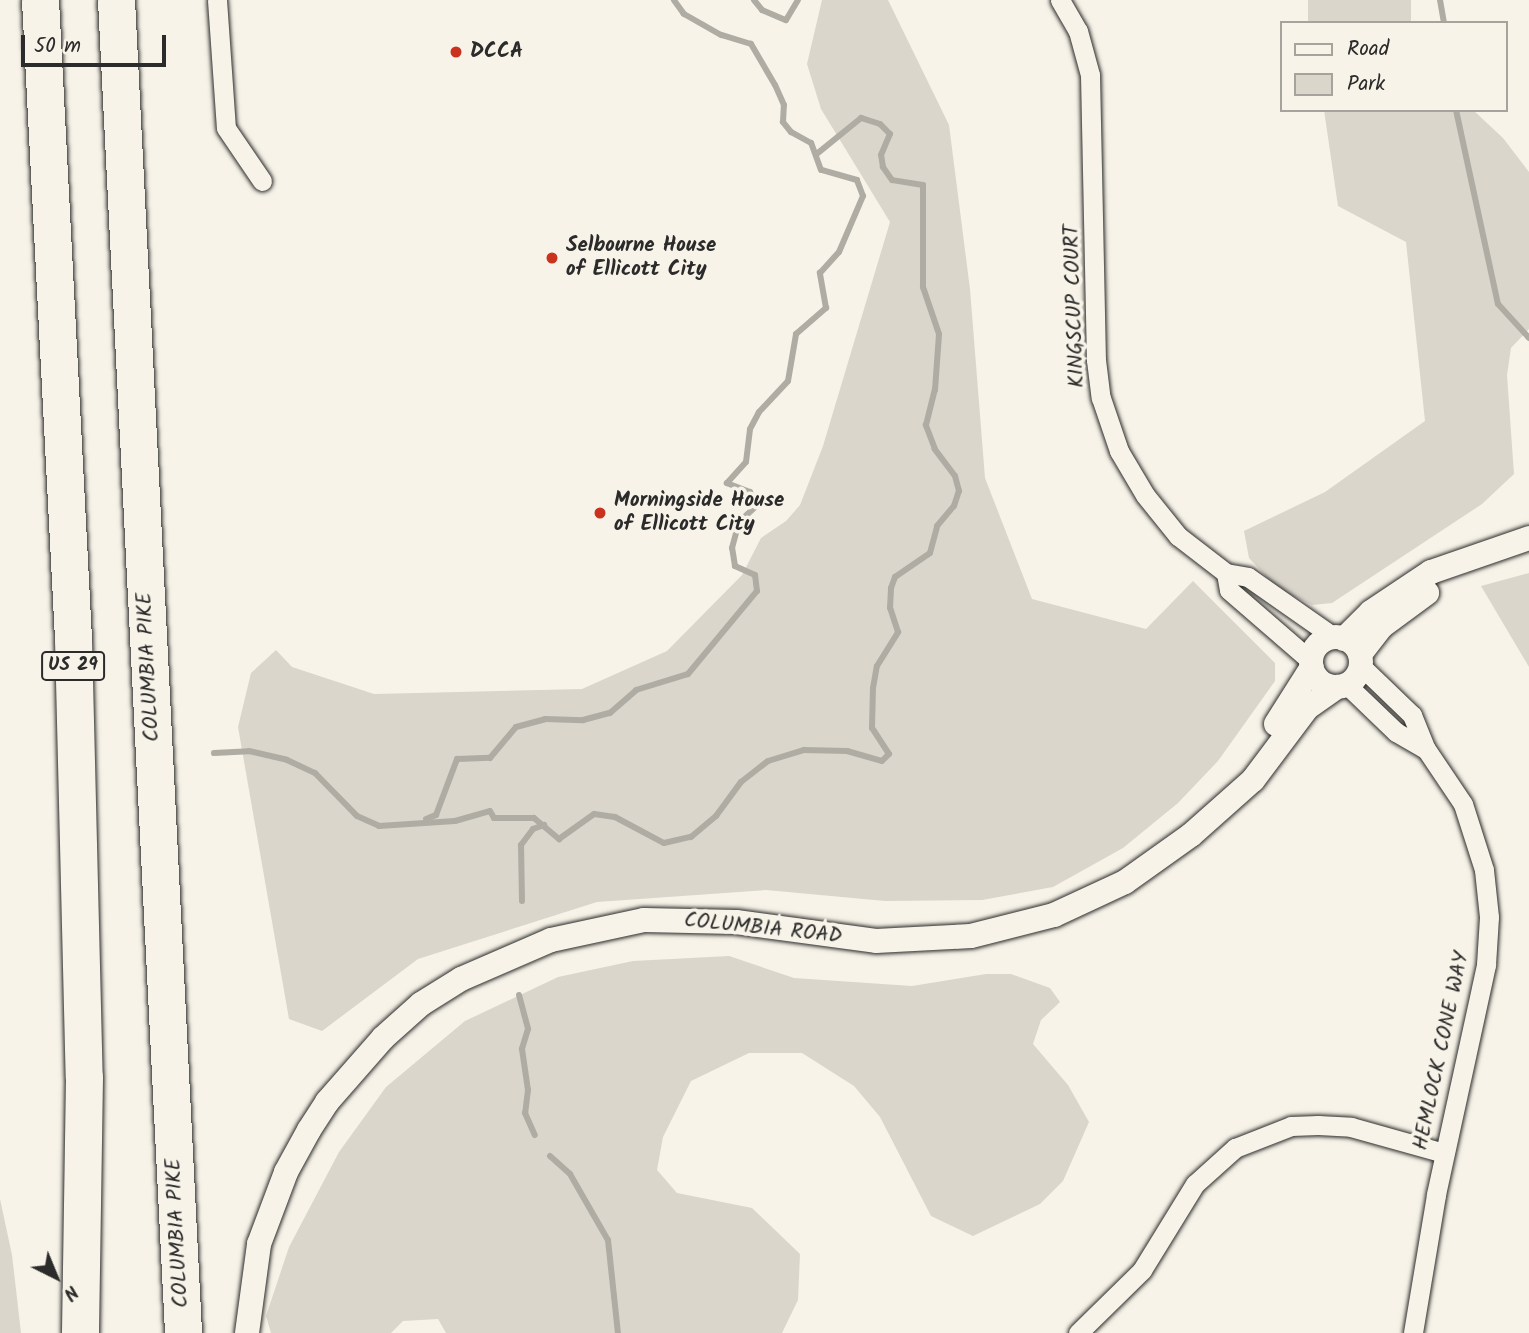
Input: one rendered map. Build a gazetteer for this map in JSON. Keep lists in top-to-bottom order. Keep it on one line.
{"streets":{"highway":["US 29","COLUMBIA PIKE"],"street":["KINGSCUP COURT","COLUMBIA ROAD","HEMLOCK CONE WAY"]},"crossings":[["KINGSCUP COURT","COLUMBIA ROAD"],["KINGSCUP COURT","HEMLOCK CONE WAY"],["COLUMBIA ROAD","HEMLOCK CONE WAY"]],"places":["DCCA","Selbourne House of Ellicott City","Morningside House of Ellicott City"],"legend":["Road","Park"],"scale_bar":"50 m","north":"bottom right"}
